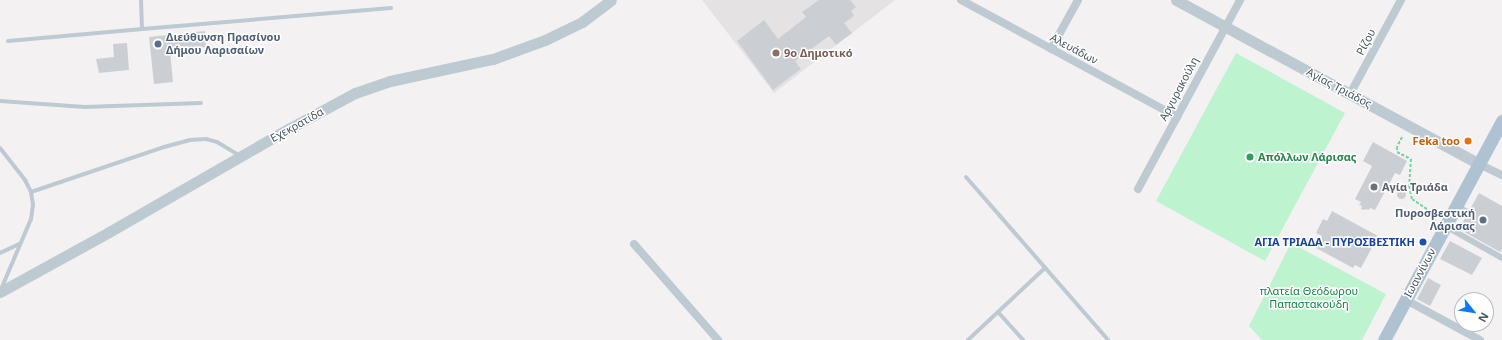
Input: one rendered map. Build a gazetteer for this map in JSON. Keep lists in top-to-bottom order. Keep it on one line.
{"streets":{"main road":["Ιωαννίνων"],"street":["Ρίζου","Αλευάδων","Αγίας Τριάδος","Αργυρακούλη","Εχεκρατίδα"]},"crossings":[["Ρίζου","Αγίας Τριάδος"],["Αλευάδων","Αργυρακούλη"],["Αγίας Τριάδος","Αργυρακούλη"],["Αγίας Τριάδος","Ιωαννίνων"]],"parks":["πλατεία Θεόδωρου Παπαστακούδη"],"places":["Διεύθυνση Πρασίνου Δήμου Λαρισαίων","9ο Δημοτικό","Feka too","Απόλλων Λάρισας","Αγία Τριάδα","Πυροσβεστική Λάρισας","ΑΓΙΑ ΤΡΙΑΔΑ - ΠΥΡΟΣΒΕΣΤΙΚΗ"],"north":"bottom right"}
